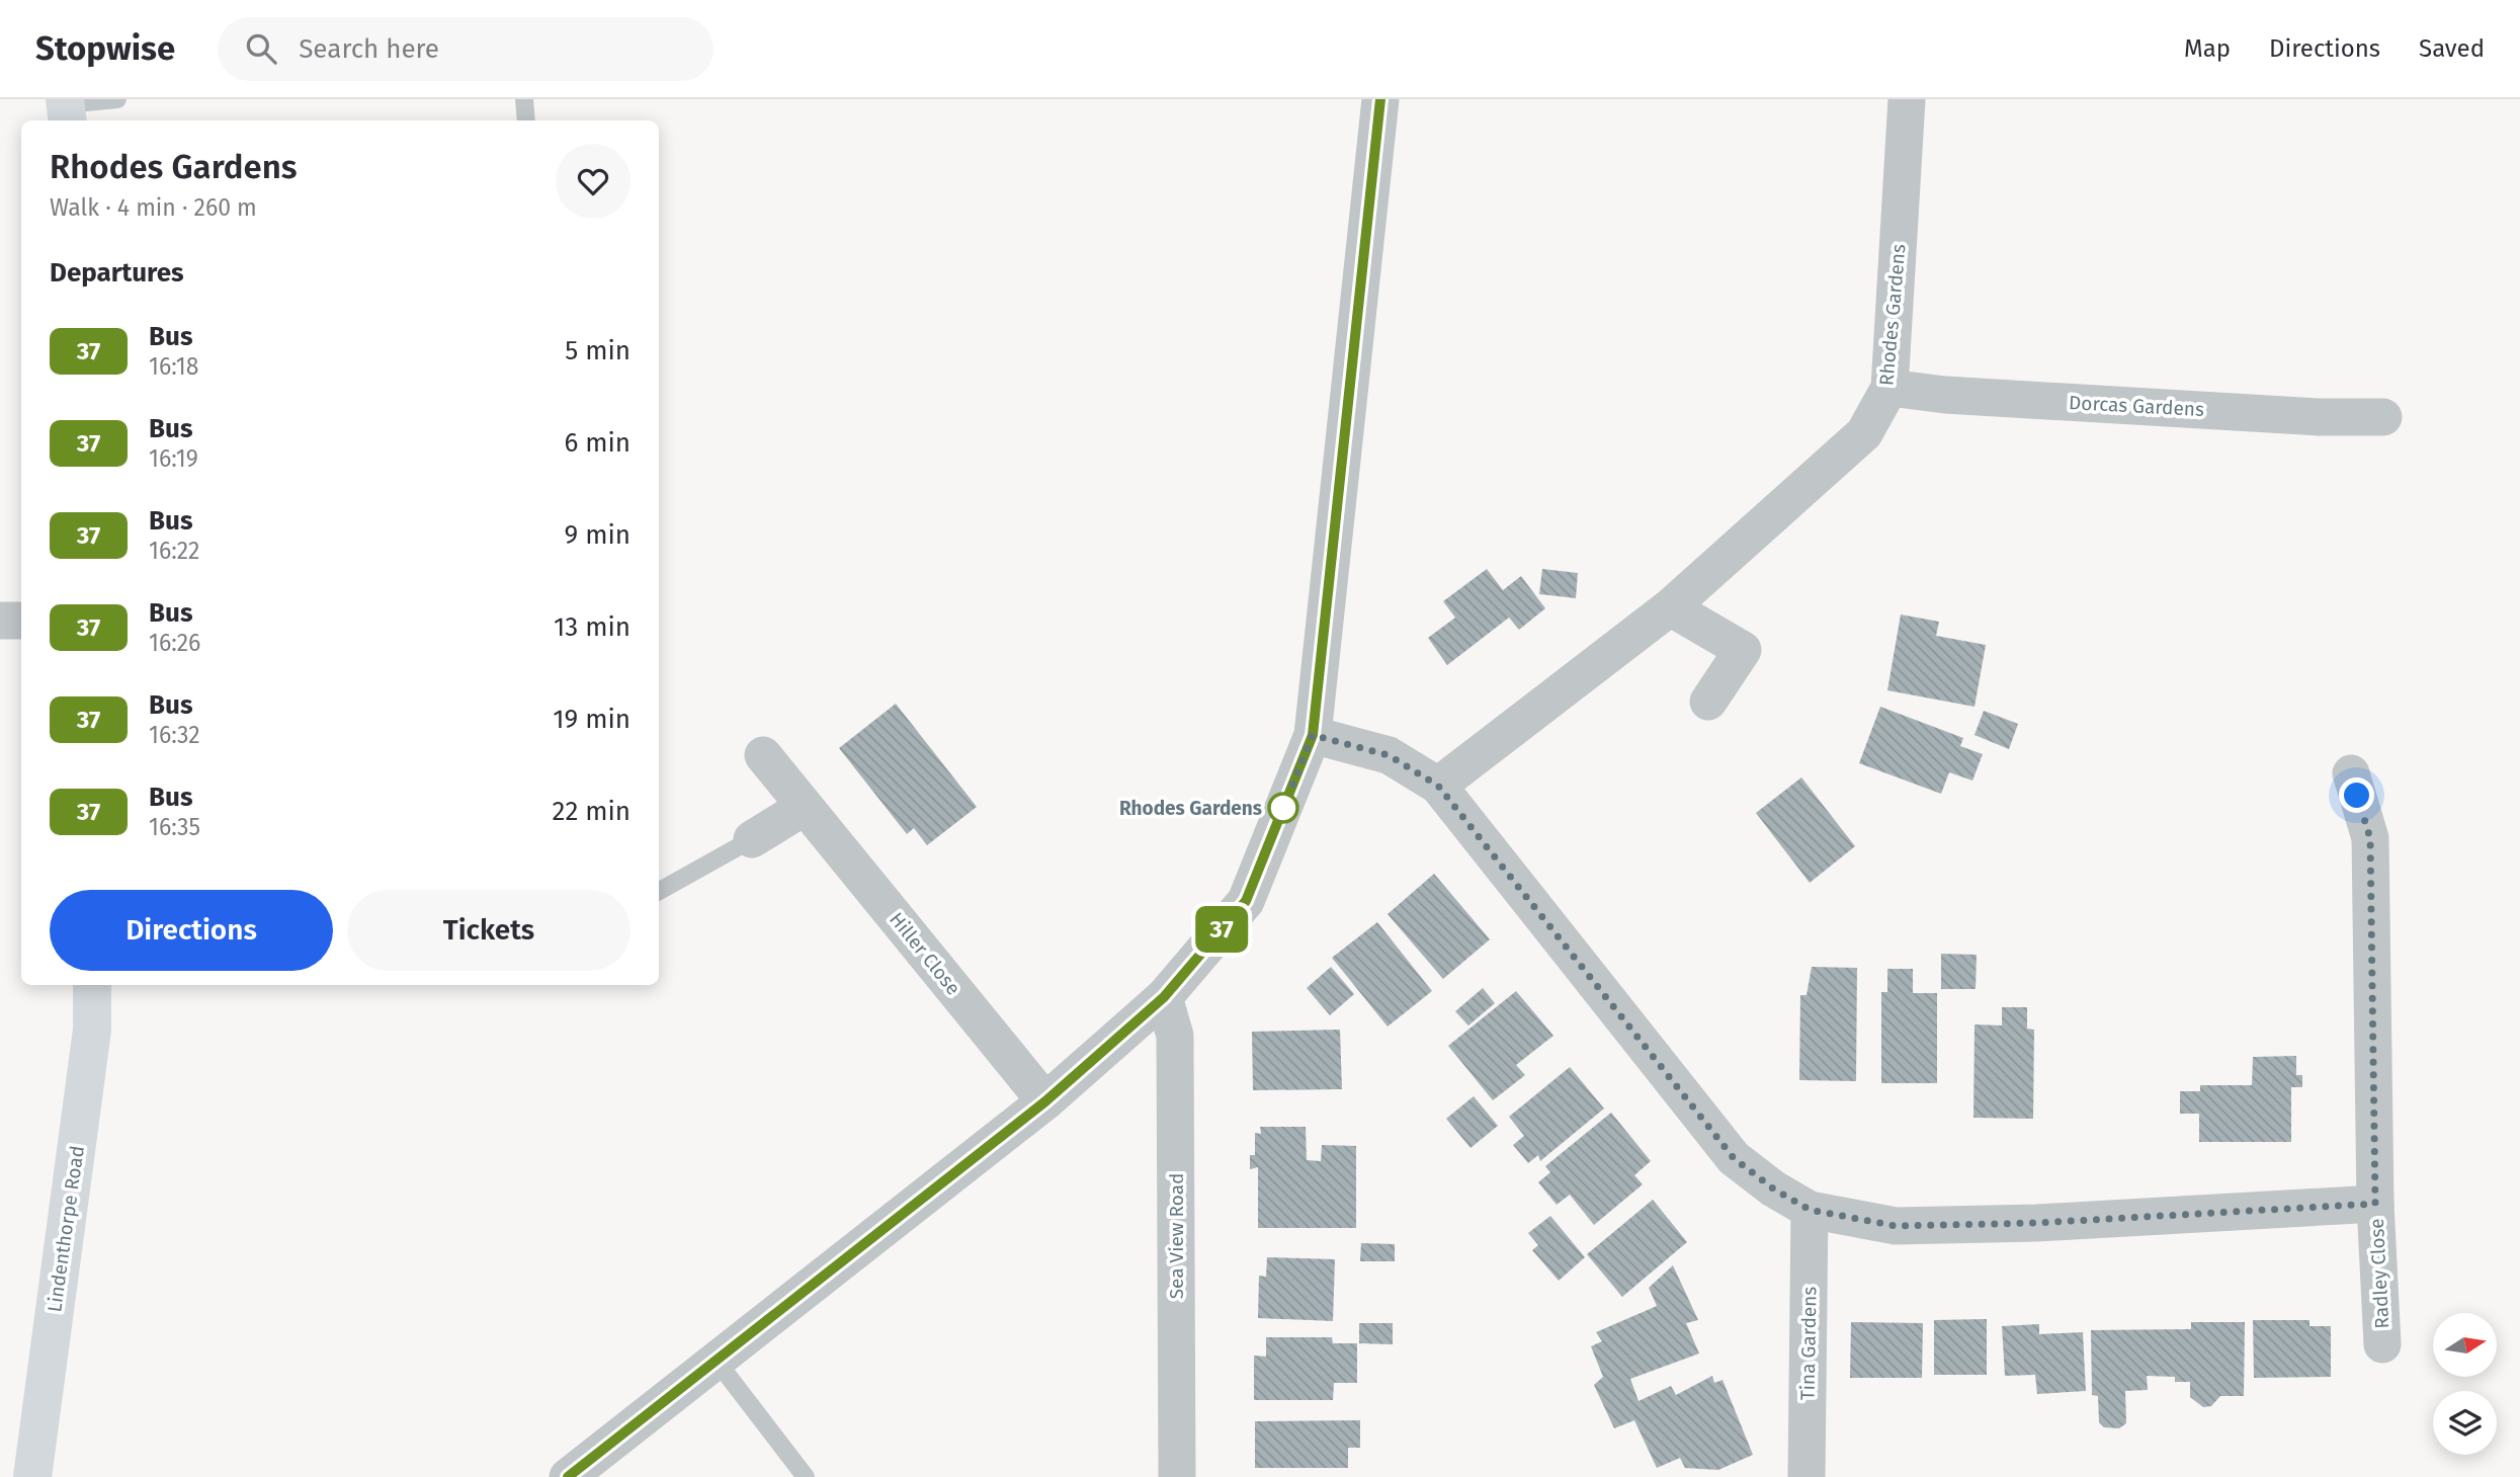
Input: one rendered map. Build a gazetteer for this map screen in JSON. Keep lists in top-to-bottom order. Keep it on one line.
{"streets":{"street":["Rhodes Gardens","Dorcas Gardens","Hiller Close","Lindenthorpe Road","Sea View Road","Radley Close","Tina Gardens"]},"crossings":[["Rhodes Gardens","Dorcas Gardens"],["Rhodes Gardens","Radley Close"],["Radley Close","Tina Gardens"]],"places":["Rhodes Gardens"],"lines":["bus line 37"],"north":"right","page":{"header":"Stopwise","search":"Search here","nav":["Map","Directions","Saved"],"on_map":"37","heading":[["Rhodes Gardens","Walk · 4 min · 260 m"],"Departures"],"list":[{"mark":"37","name":"Bus","note":"16:18","value":"5 min"},{"mark":"37","name":"Bus","note":"16:19","value":"6 min"},{"mark":"37","name":"Bus","note":"16:22","value":"9 min"},{"mark":"37","name":"Bus","note":"16:26","value":"13 min"},{"mark":"37","name":"Bus","note":"16:32","value":"19 min"},{"mark":"37","name":"Bus","note":"16:35","value":"22 min"}],"buttons":["Directions","Tickets"]}}
